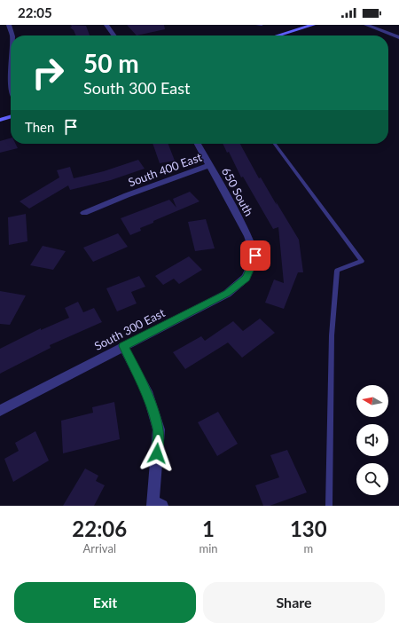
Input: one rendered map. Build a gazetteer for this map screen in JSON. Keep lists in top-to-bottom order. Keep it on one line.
{"streets":{"street":["South 400 East","650 South","South 300 East"]},"crossings":[["South 400 East","650 South"],["650 South","South 300 East"]],"north":"left","page":{"status":"22:05","turn":["50 m","South 300 East"],"then":"Then","eta":["22:06","Arrival","1","min","130","m"],"buttons":["Exit","Share"]}}
